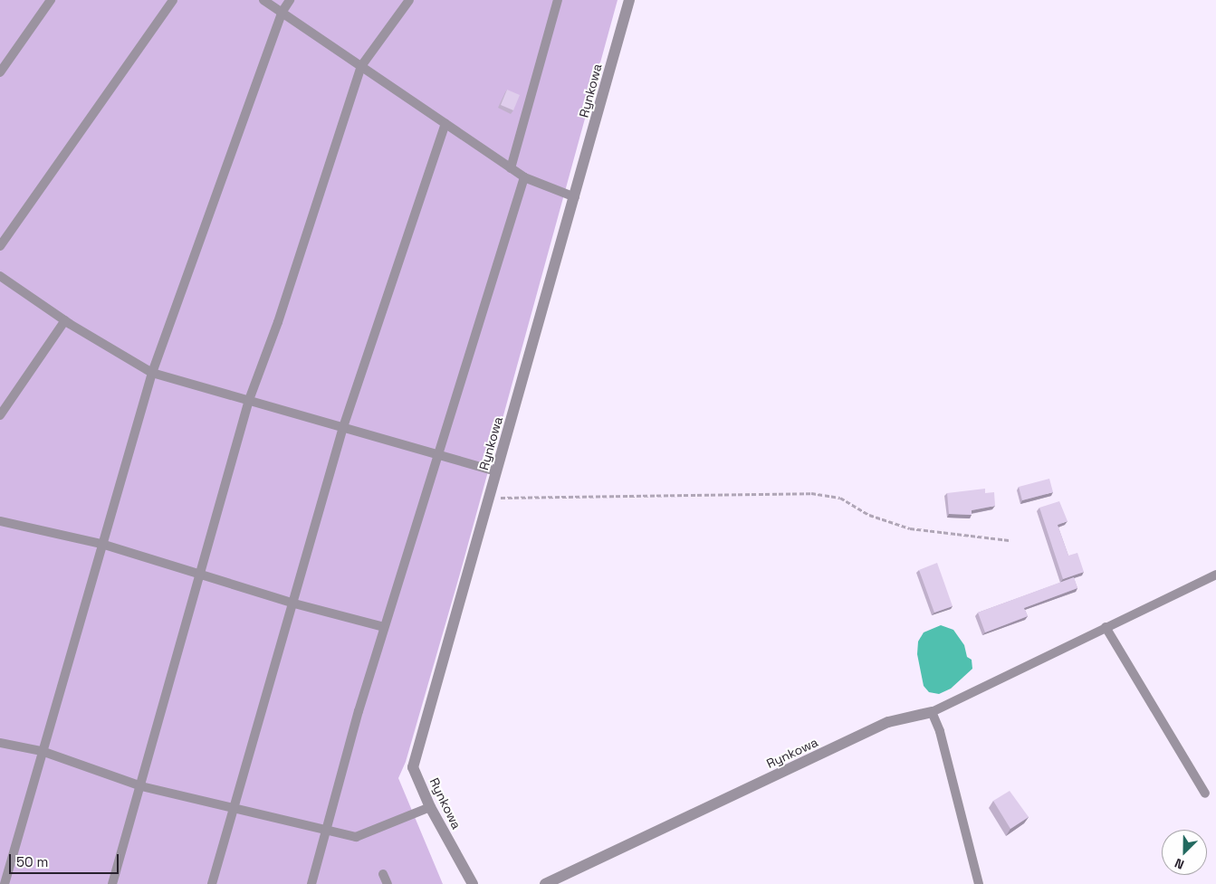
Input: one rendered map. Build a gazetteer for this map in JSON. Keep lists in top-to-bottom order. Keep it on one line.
{"streets":{"street":["Rynkowa"]},"scale_bar":"50 m","north":"bottom left"}
